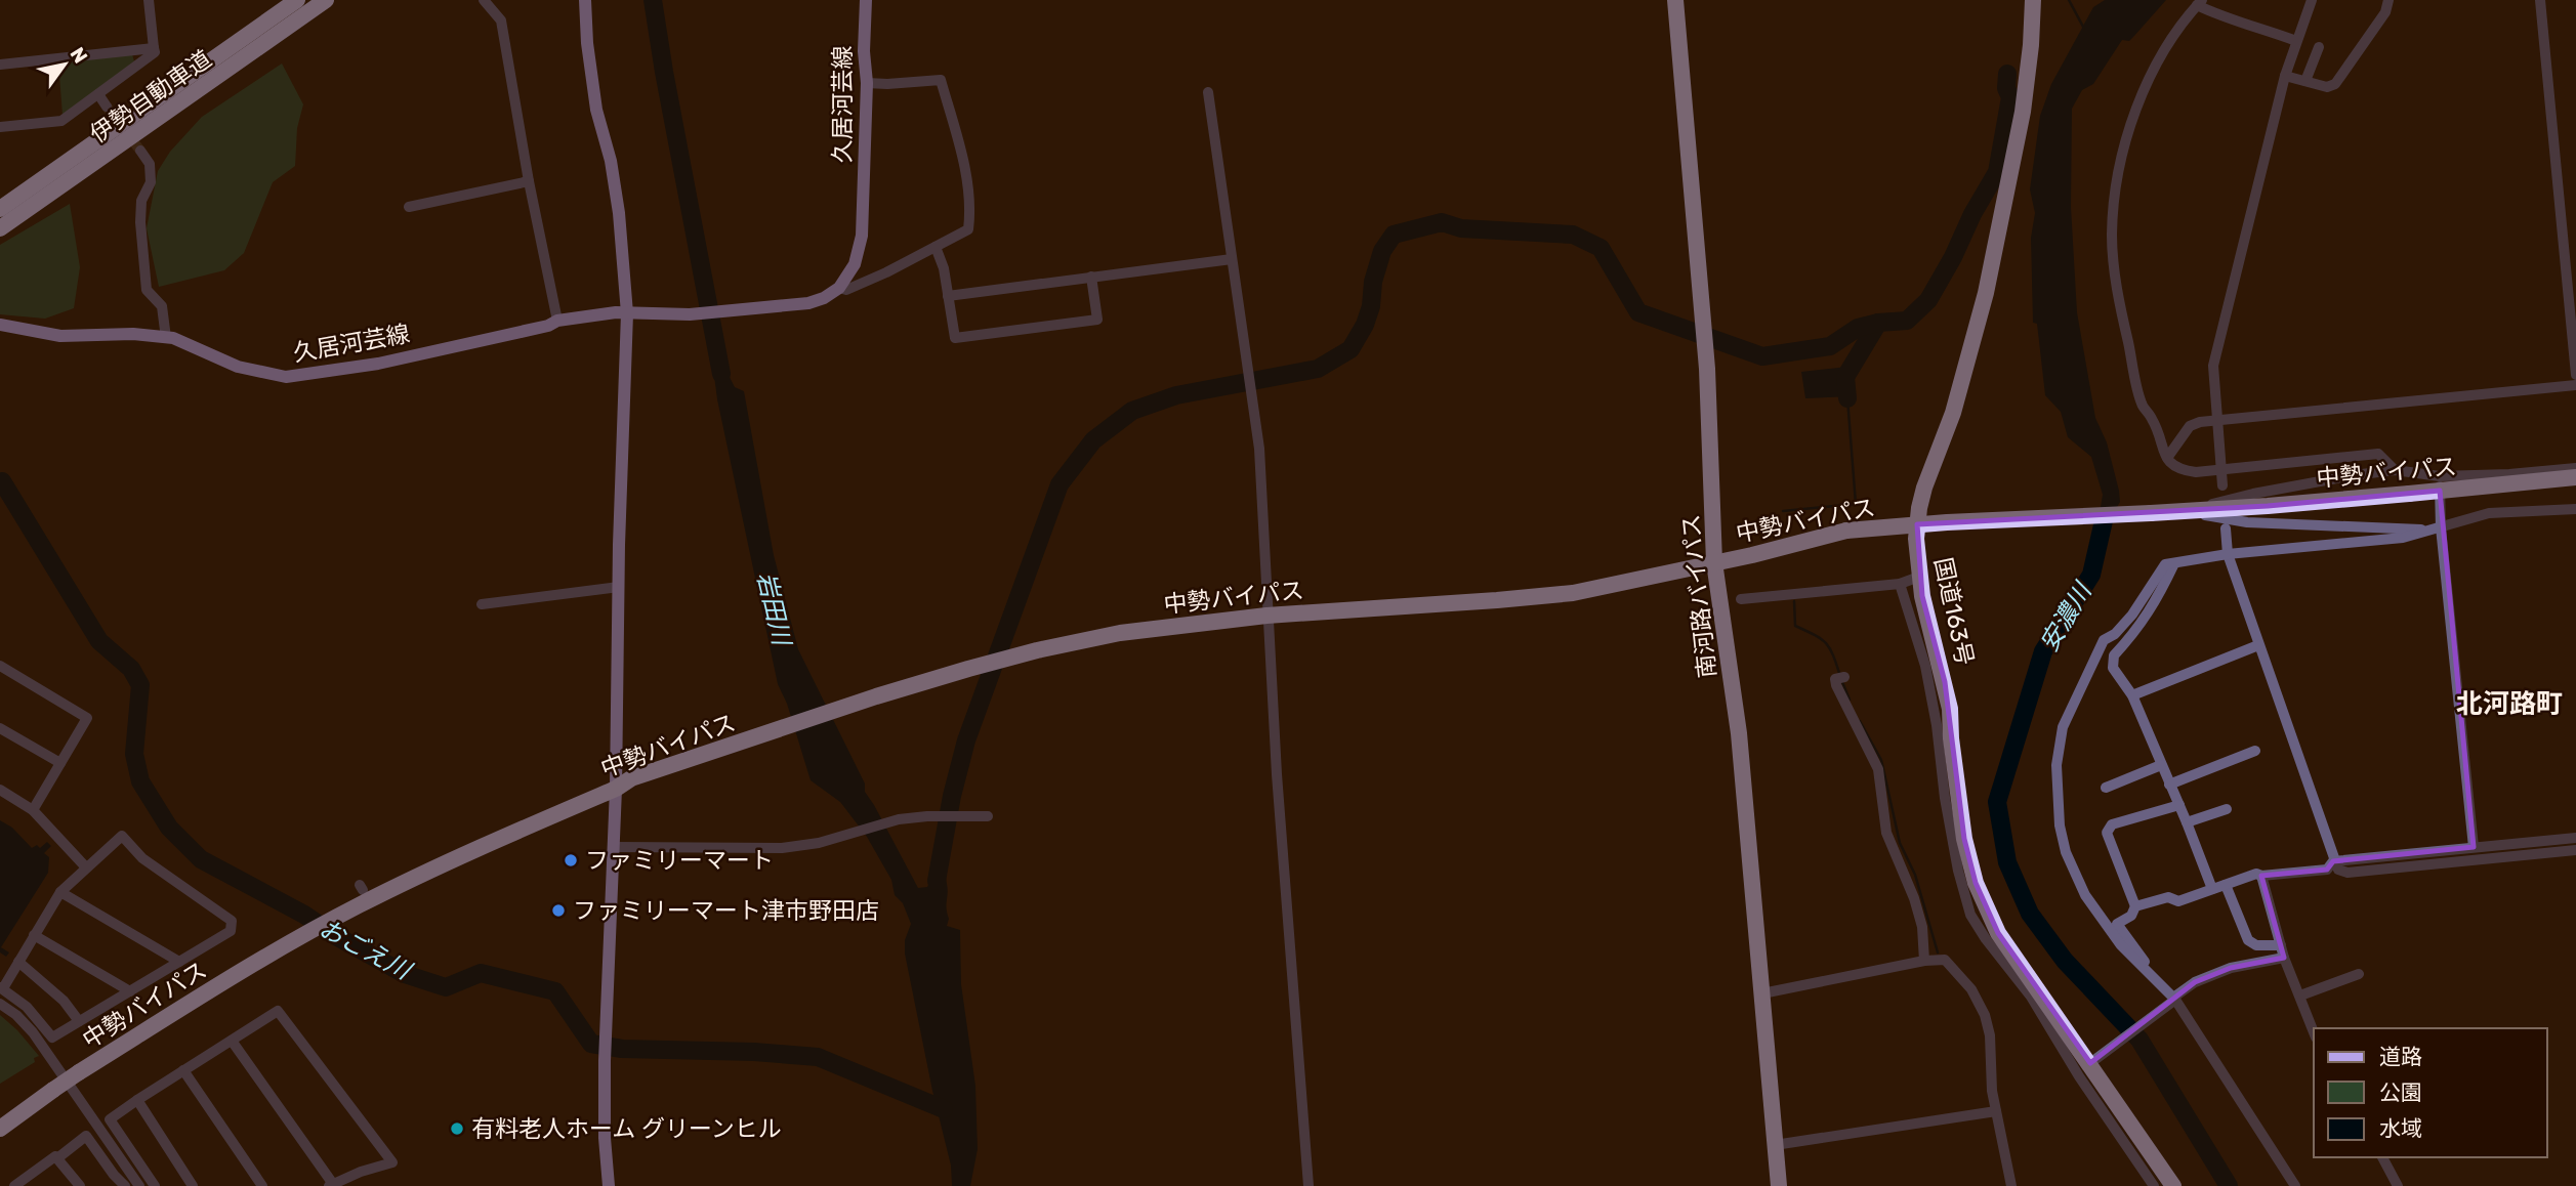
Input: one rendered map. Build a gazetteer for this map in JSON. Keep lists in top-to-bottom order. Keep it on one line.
{"streets":{"highway":["伊勢自動車道","中勢バイパス","南河路バイパス","国道163号"],"main road":["久居河芸線"]},"crossings":[["中勢バイパス","南河路バイパス"]],"districts":["北河路町"],"water":["岩田川","安濃川","おごえ川"],"places":["ファミリーマート","ファミリーマート津市野田店","有料老人ホーム グリーンヒル"],"legend":["道路","公園","水域"],"north":"top right"}
